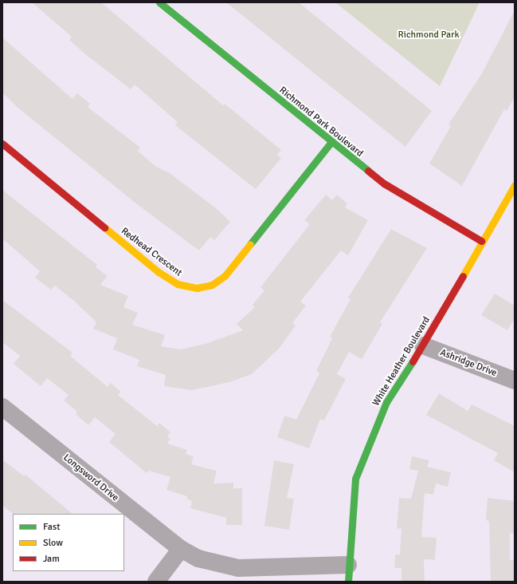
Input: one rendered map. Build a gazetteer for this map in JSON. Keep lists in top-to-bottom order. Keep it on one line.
{"streets":{"street":["Richmond Park Boulevard","Redhead Crescent","White Heather Boulevard","Ashridge Drive","Longsword Drive"]},"crossings":[["Richmond Park Boulevard","Redhead Crescent"],["Richmond Park Boulevard","White Heather Boulevard"],["White Heather Boulevard","Ashridge Drive"],["White Heather Boulevard","Longsword Drive"]],"parks":["Richmond Park"],"legend":["Fast","Slow","Jam"]}
